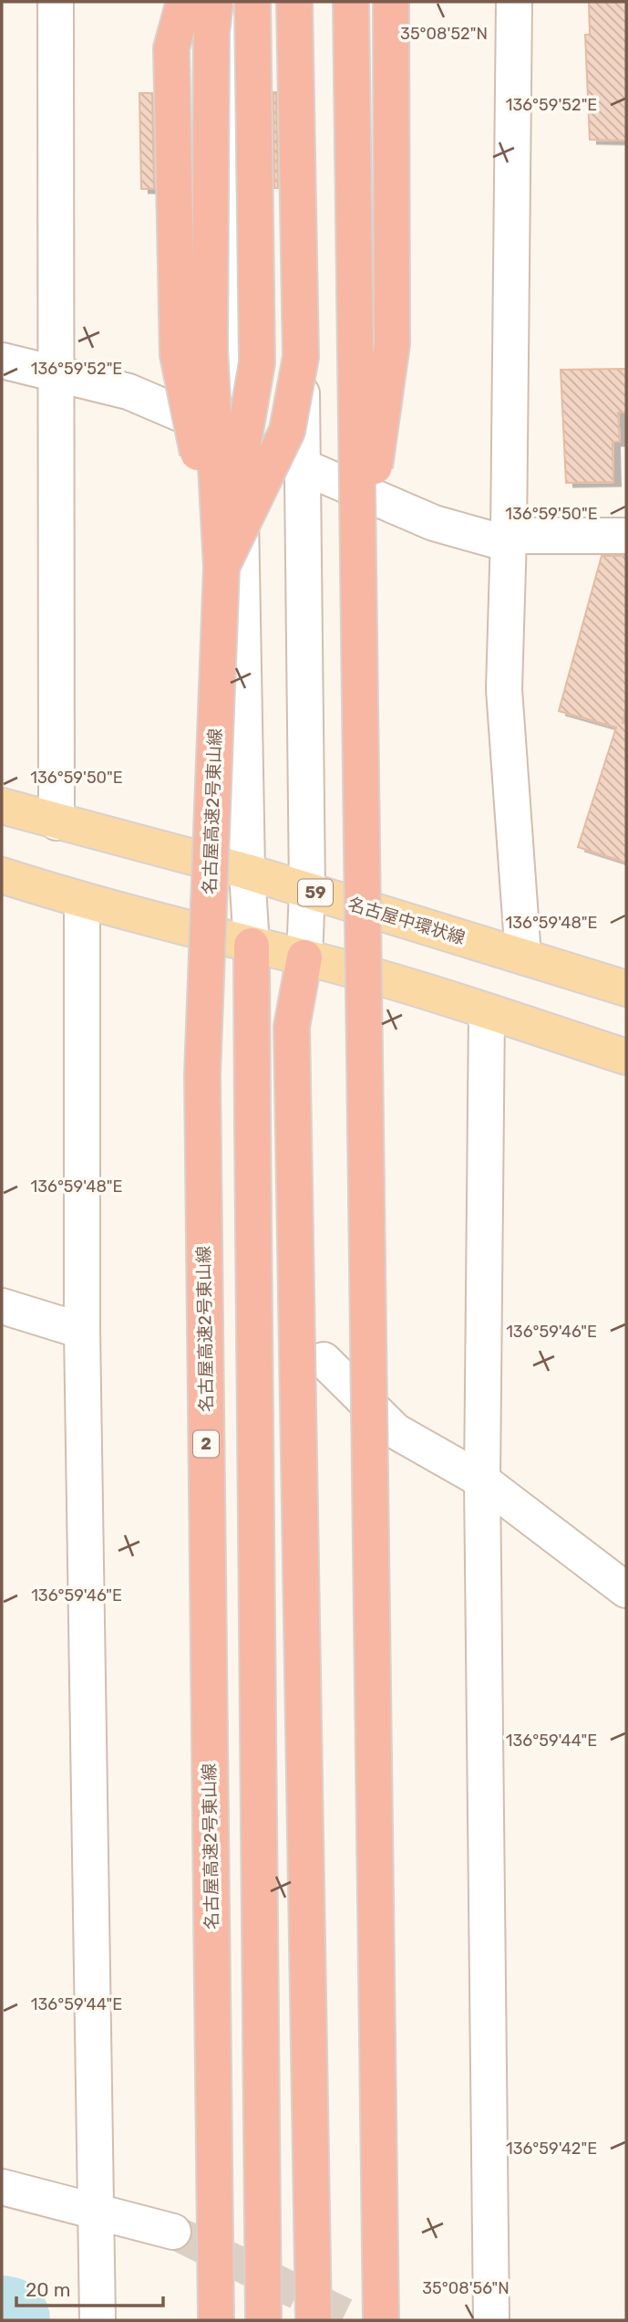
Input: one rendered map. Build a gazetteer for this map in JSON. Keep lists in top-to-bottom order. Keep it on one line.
{"streets":{"highway":["名古屋高速2号東山線","2"],"main road":["59","名古屋中環状線"]},"scale_bar":"20 m","coordinates":["35°08'52\"N","136°59'52\"E","136°59'50\"E","136°59'48\"E","136°59'46\"E","136°59'44\"E","136°59'42\"E","35°08'56\"N"]}
